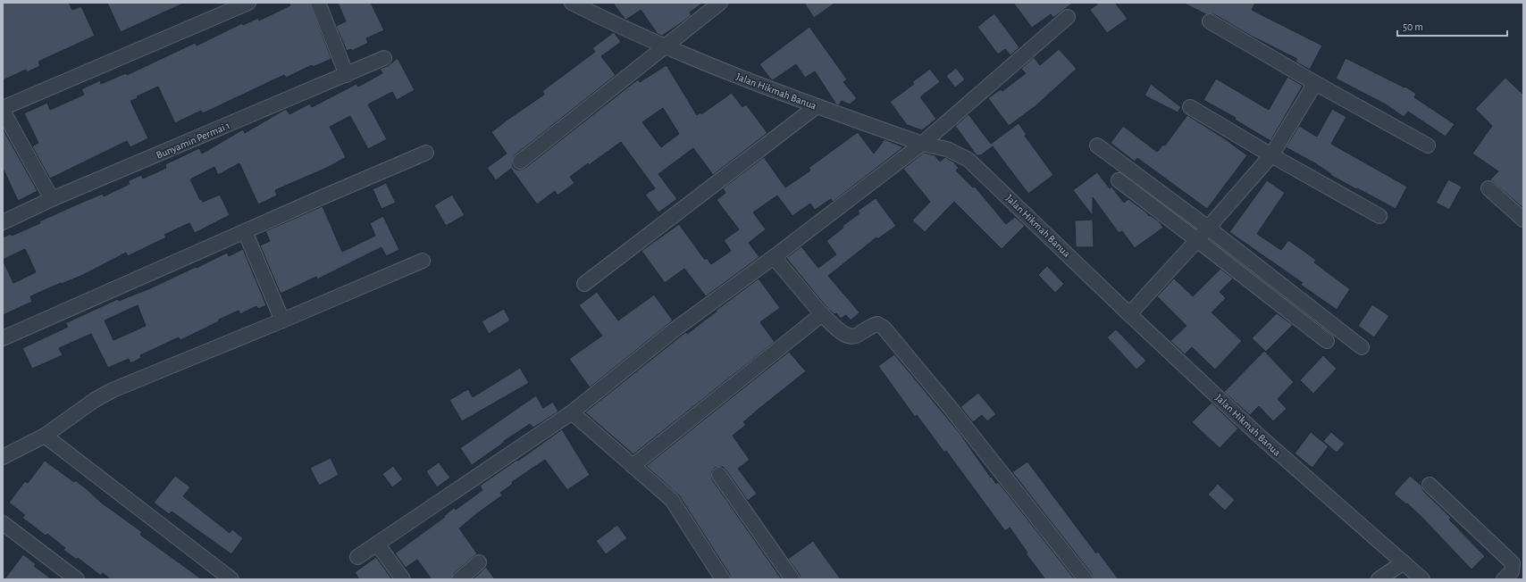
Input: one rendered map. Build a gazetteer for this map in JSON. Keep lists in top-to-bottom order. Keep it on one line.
{"streets":{"street":["Jalan Hikmah Banua","Bunyamin Permai 1"]},"scale_bar":"50 m"}
